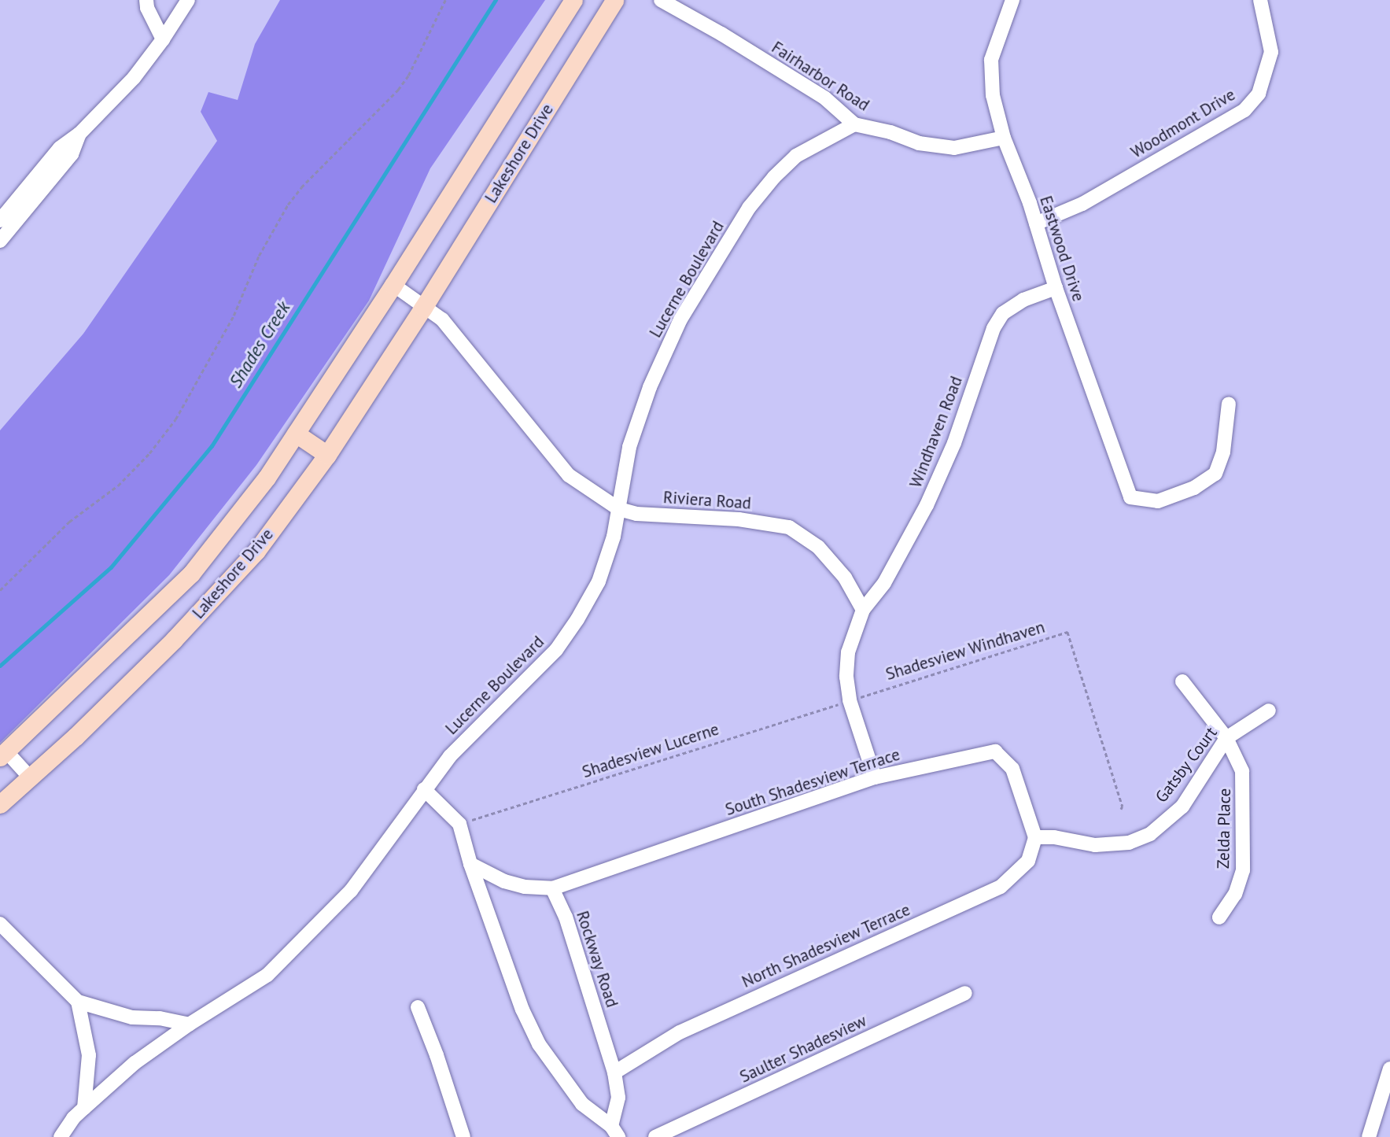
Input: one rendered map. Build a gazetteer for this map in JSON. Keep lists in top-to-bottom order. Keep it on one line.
{"streets":{"main road":["Lakeshore Drive"],"street":["Fairharbor Road","Woodmont Drive","Eastwood Drive","Lucerne Boulevard","Windhaven Road","Riviera Road","Gatsby Court","South Shadesview Terrace","Zelda Place","North Shadesview Terrace","Rockway Road","Saulter Shadesview"],"path":["Shadesview Windhaven","Shadesview Lucerne"]},"crossings":[["Fairharbor Road","Eastwood Drive"],["Fairharbor Road","Lucerne Boulevard"],["Woodmont Drive","Eastwood Drive"],["Lakeshore Drive","Riviera Road"],["Eastwood Drive","Windhaven Road"],["Lucerne Boulevard","Riviera Road"],["Windhaven Road","Riviera Road"],["Shadesview Windhaven","Shadesview Lucerne"],["Shadesview Lucerne","Rockway Road"],["Gatsby Court","South Shadesview Terrace"],["Gatsby Court","Zelda Place"],["Gatsby Court","North Shadesview Terrace"],["South Shadesview Terrace","North Shadesview Terrace"],["South Shadesview Terrace","Rockway Road"],["North Shadesview Terrace","Rockway Road"]],"water":["Shades Creek"]}
